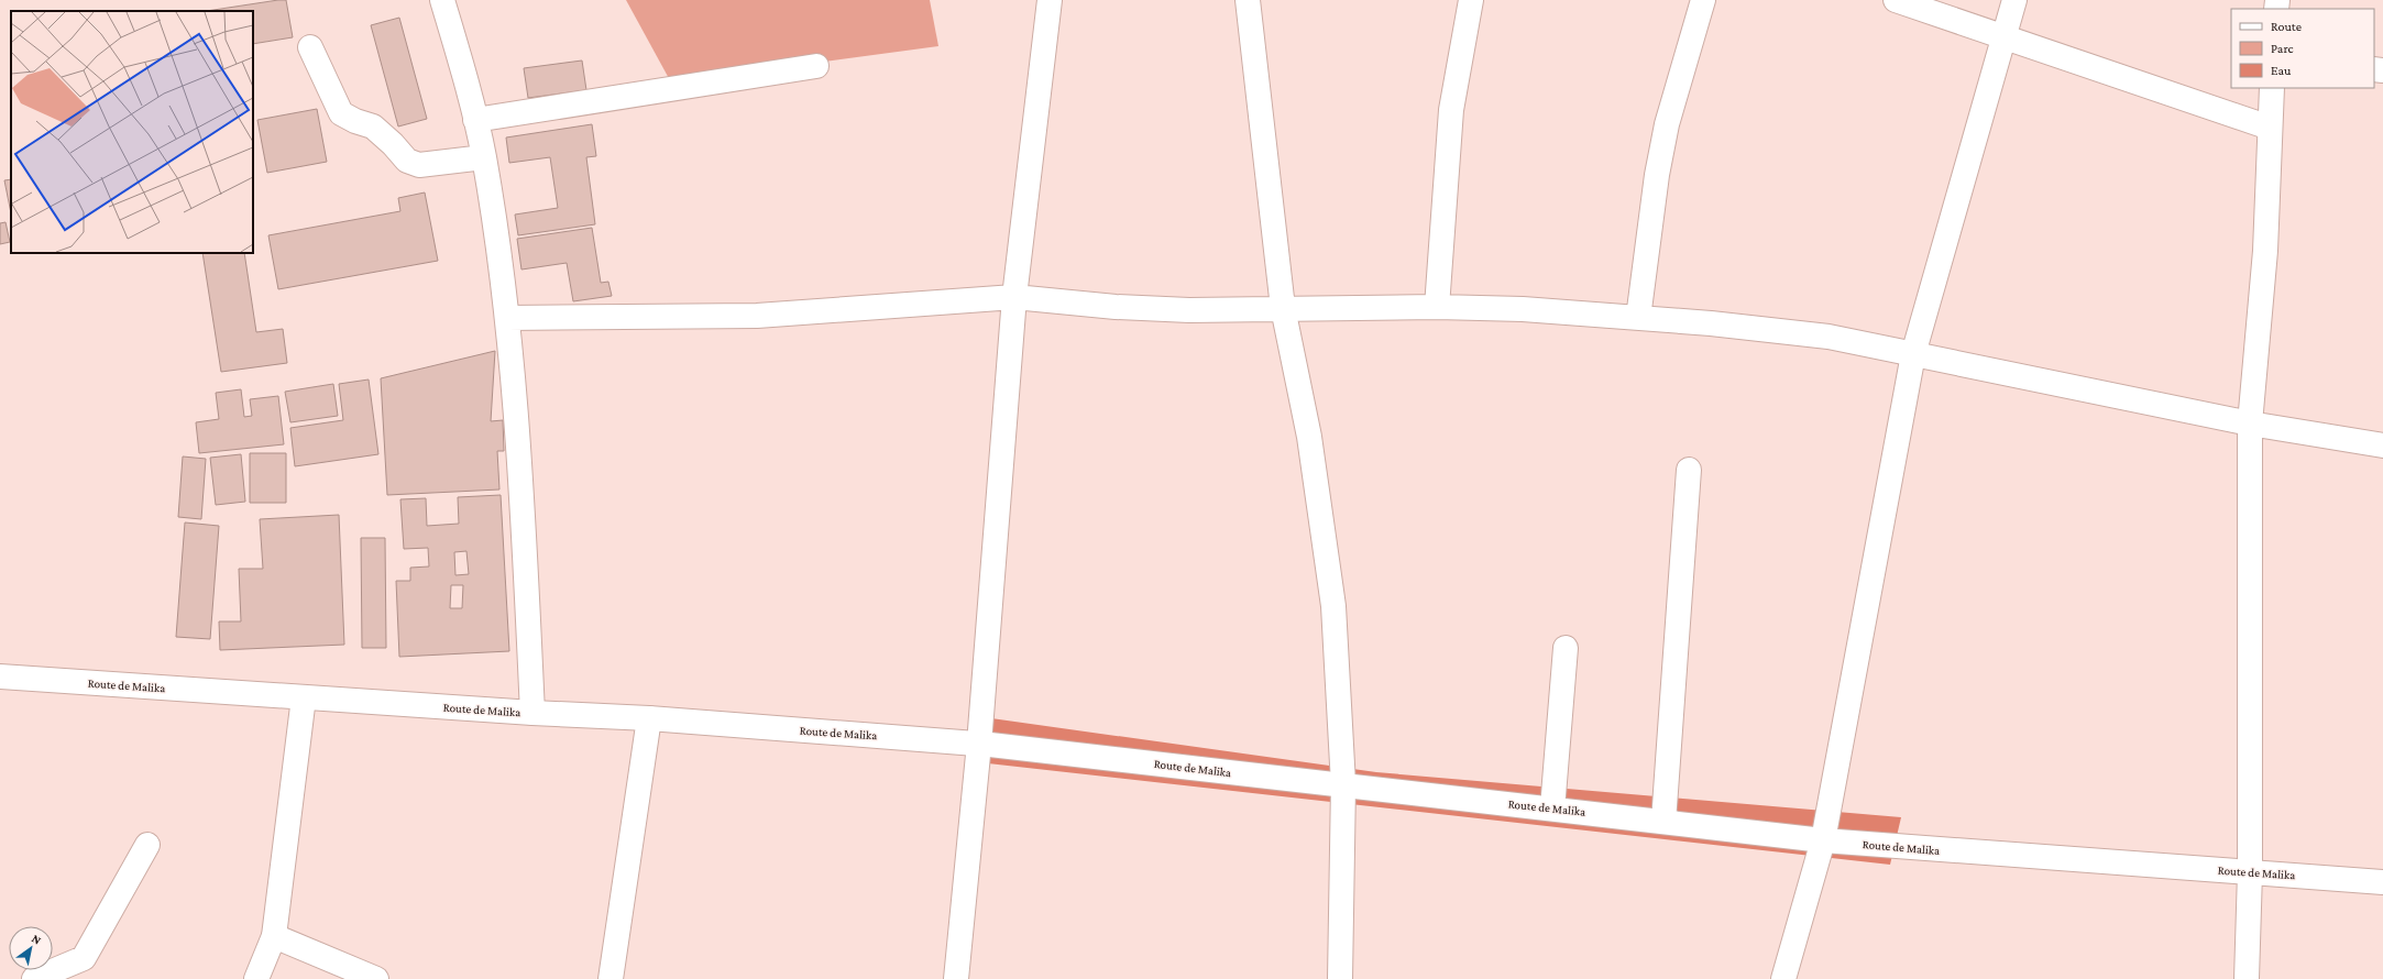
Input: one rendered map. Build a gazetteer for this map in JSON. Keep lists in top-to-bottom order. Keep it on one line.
{"streets":{"street":["Route de Malika"]},"legend":["Route","Parc","Eau"],"north":"top right"}
